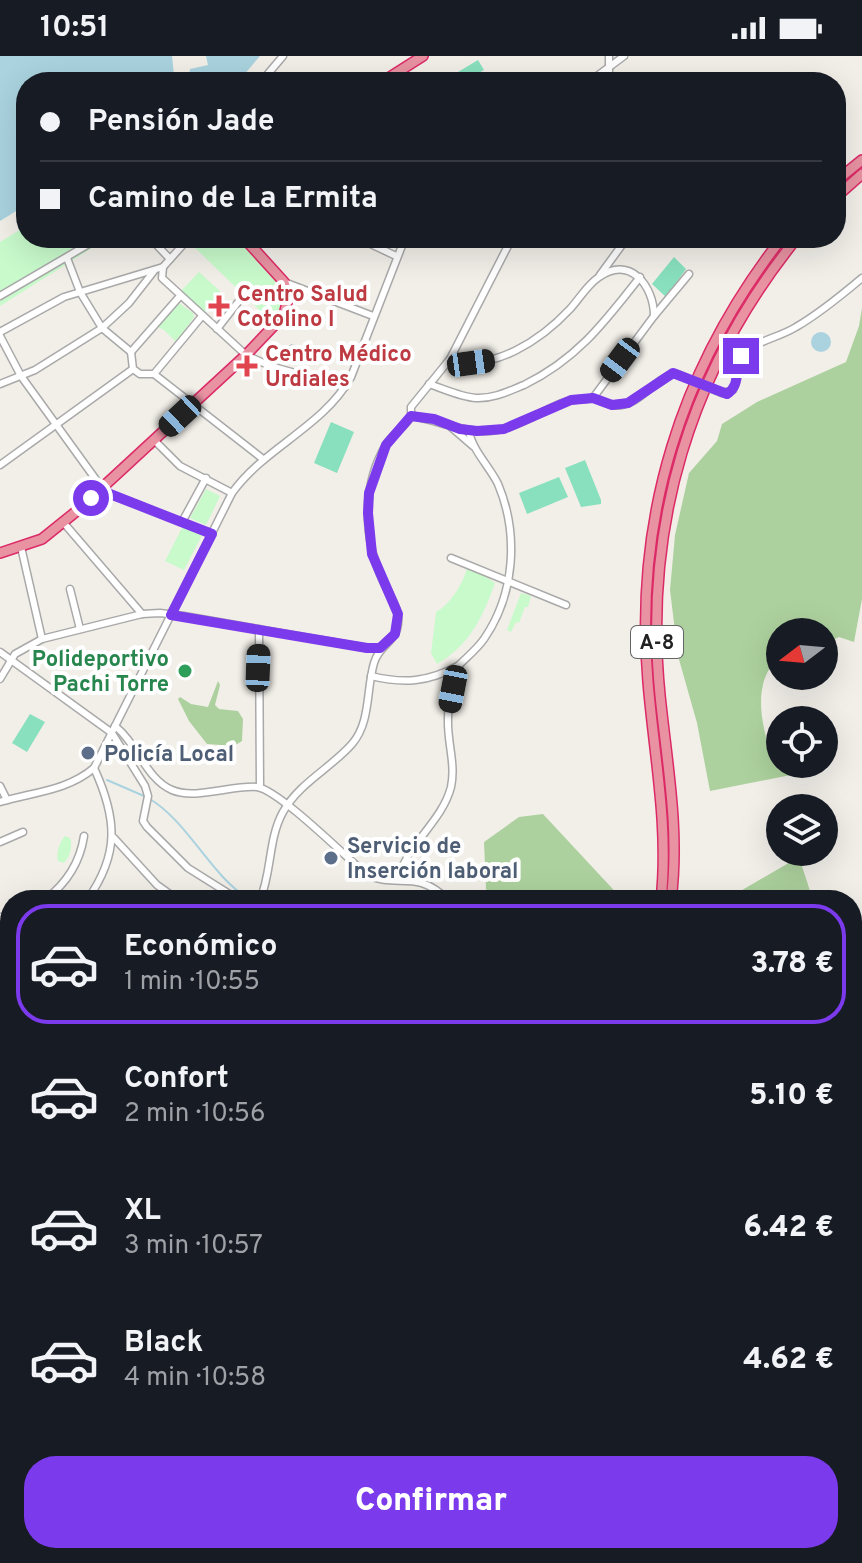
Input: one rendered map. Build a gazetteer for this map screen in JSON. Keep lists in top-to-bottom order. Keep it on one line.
{"streets":{"highway":["A-8"]},"places":{"health":["Centro Salud Cotolino I","Centro Médico Urdiales"],"other":["Polideportivo Pachi Torre","Policía Local","Servicio de Inserción laboral"]},"north":"left","page":{"status":"10:51","banner":["Pensión Jade","Camino de La Ermita"],"list":[{"name":"Económico","note":"1 min · 10:55","value":"3.78 €"},{"name":"Confort","note":"2 min · 10:56","value":"5.10 €"},{"name":"XL","note":"3 min · 10:57","value":"6.42 €"},{"name":"Black","note":"4 min · 10:58","value":"4.62 €"}],"buttons":"Confirmar"}}
